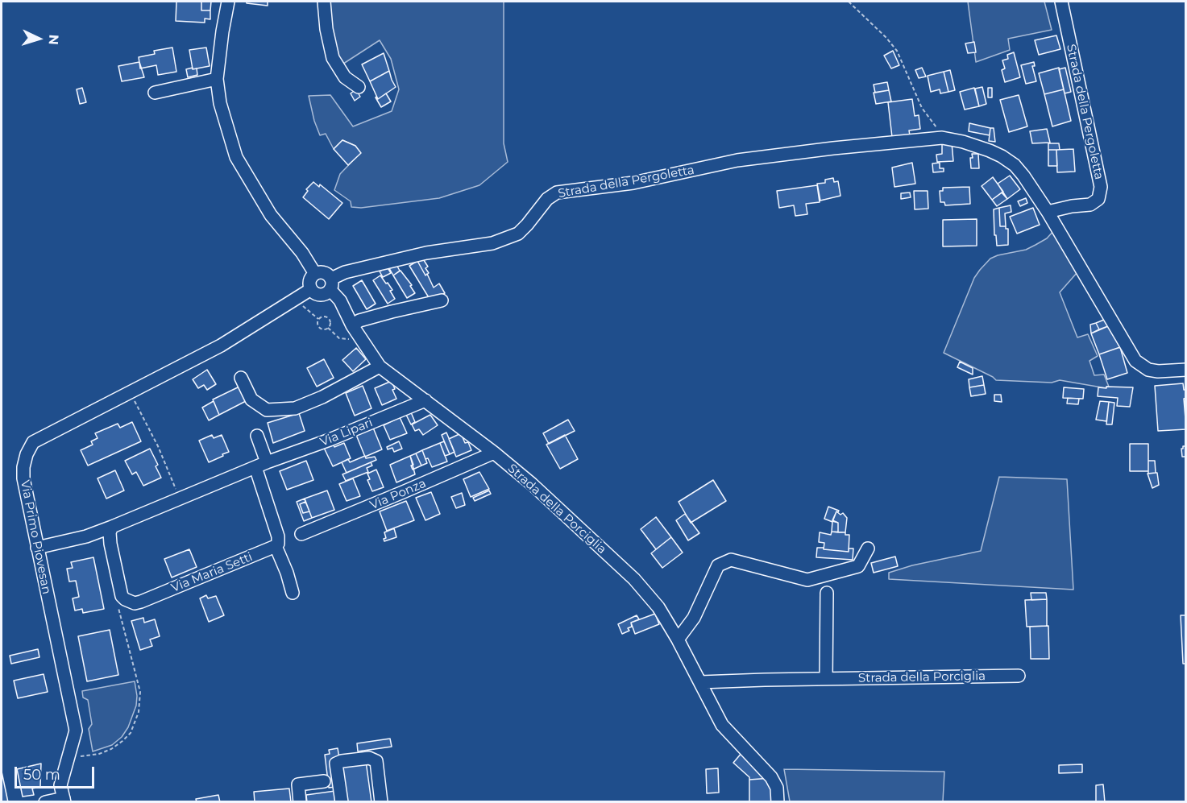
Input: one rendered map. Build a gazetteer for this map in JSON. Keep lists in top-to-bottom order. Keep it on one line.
{"streets":{"street":["Strada della Pergoletta","Via Lipari","Via Ponza","Strada della Porciglia","Via Primo Piovesan","Via Maria Setti"]},"crossings":[["Strada della Pergoletta","Strada della Porciglia"],["Strada della Pergoletta","Via Primo Piovesan"],["Via Lipari","Strada della Porciglia"],["Via Ponza","Strada della Porciglia"],["Strada della Porciglia","Via Primo Piovesan"]],"scale_bar":"50 m","north":"right"}
